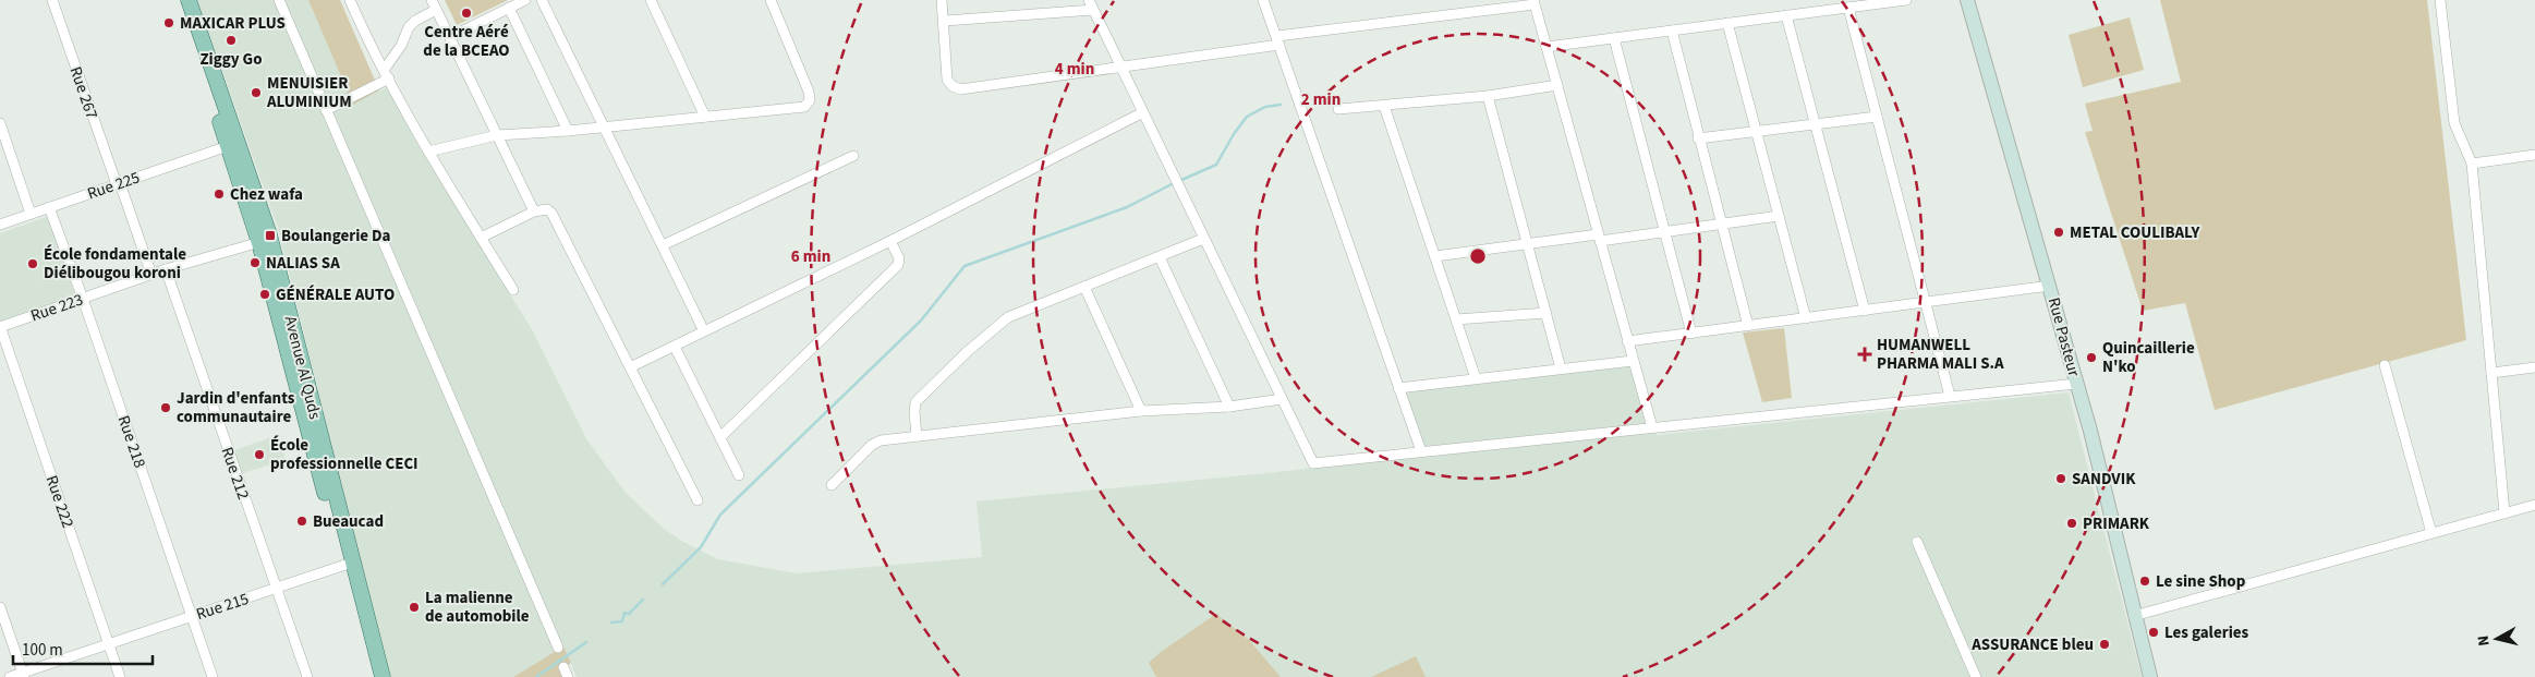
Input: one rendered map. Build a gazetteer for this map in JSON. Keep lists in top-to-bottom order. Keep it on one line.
{"streets":{"main road":["Rue Pasteur","Avenue Al Quds"],"street":["Rue 267","Rue 225","Rue 223","Rue 218","Rue 212","Rue 222","Rue 215"]},"crossings":[["Rue 267","Rue 225"],["Rue 225","Avenue Al Quds"],["Rue 225","Rue 218"],["Rue 223","Avenue Al Quds"],["Rue 223","Rue 218"],["Rue 223","Rue 212"],["Rue 223","Rue 222"],["Avenue Al Quds","Rue 215"],["Rue 218","Rue 215"],["Rue 212","Rue 215"],["Rue 222","Rue 215"]],"places":{"other":["Centre Aéré de la BCEAO","MAXICAR PLUS","Ziggy Go","MENUISIER ALUMINIUM","Chez wafa","METAL COULIBALY","NALIAS SA","École fondamentale Diélibougou koroni","GÉNÉRALE AUTO","Quincaillerie N'ko","Jardin d'enfants communautaire","École professionnelle CECI","SANDVIK","Bueaucad","PRIMARK","Le sine Shop","La malienne de automobile","Les galeries","ASSURANCE bleu"],"transit":["Boulangerie Da"],"health":["HUMANWELL PHARMA MALI S.A"]},"scale_bar":"100 m","north":"left","rings":["4 min","2 min","6 min"]}
